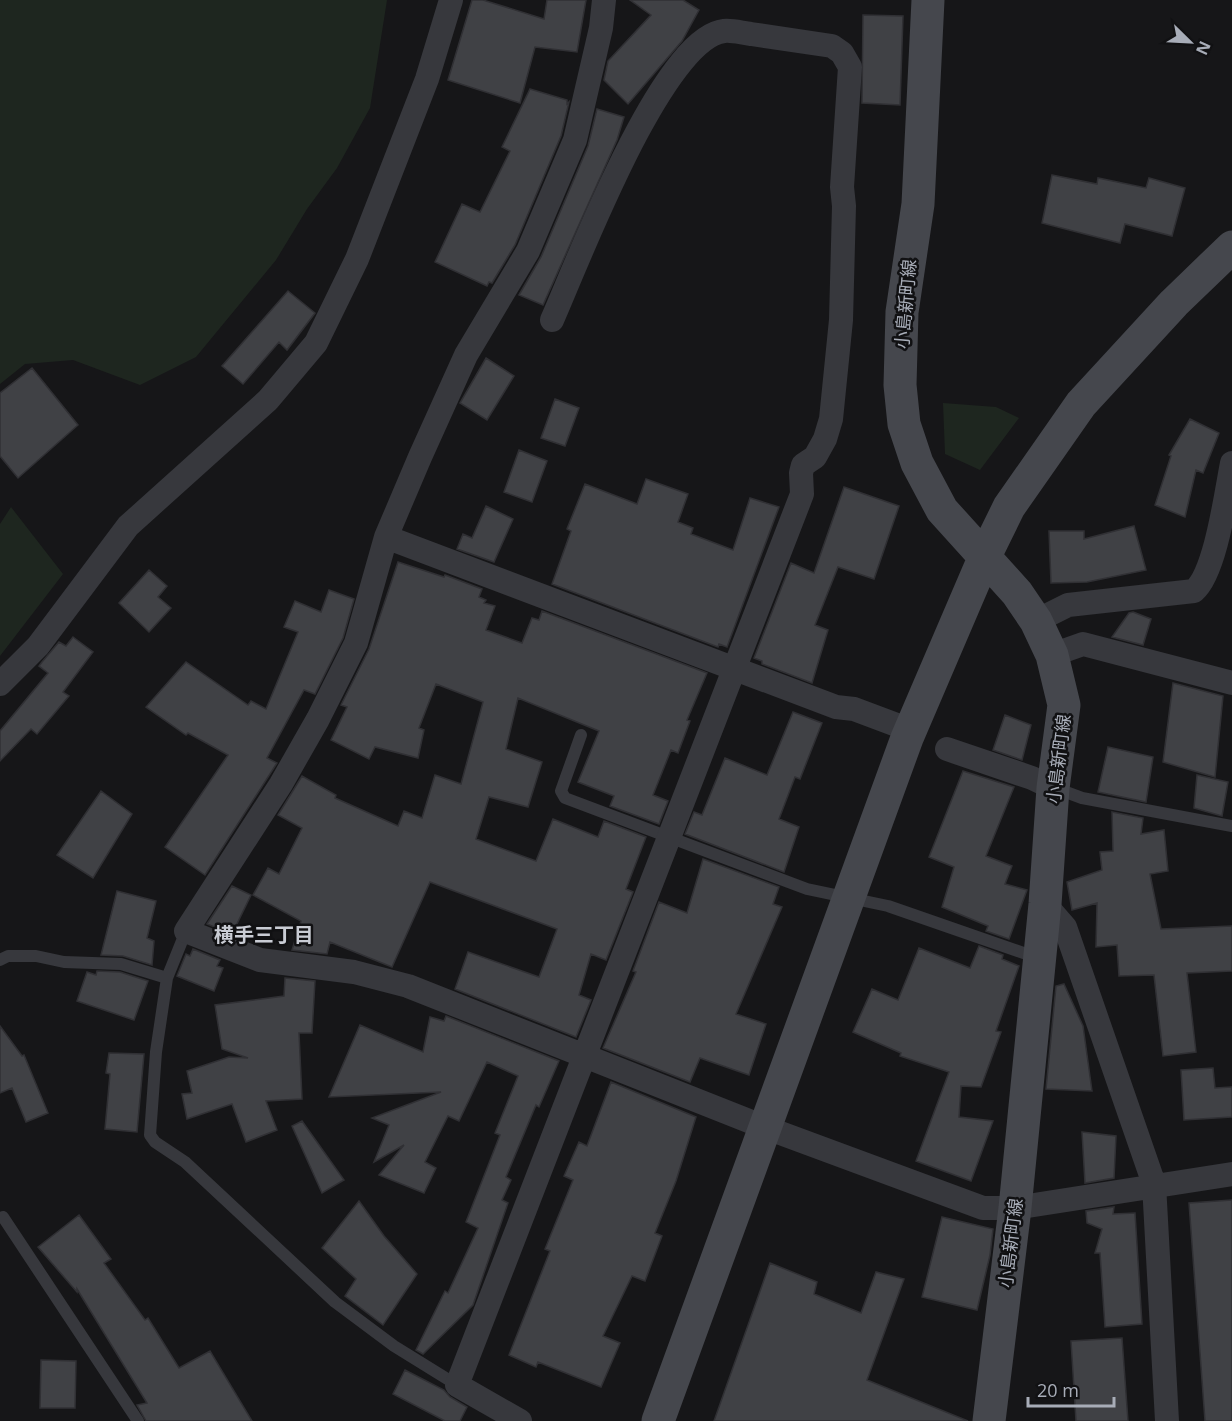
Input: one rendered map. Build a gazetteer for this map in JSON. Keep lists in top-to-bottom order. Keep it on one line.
{"streets":{"main road":["小島新町線"]},"districts":["横手三丁目"],"scale_bar":"20 m","north":"bottom right"}
